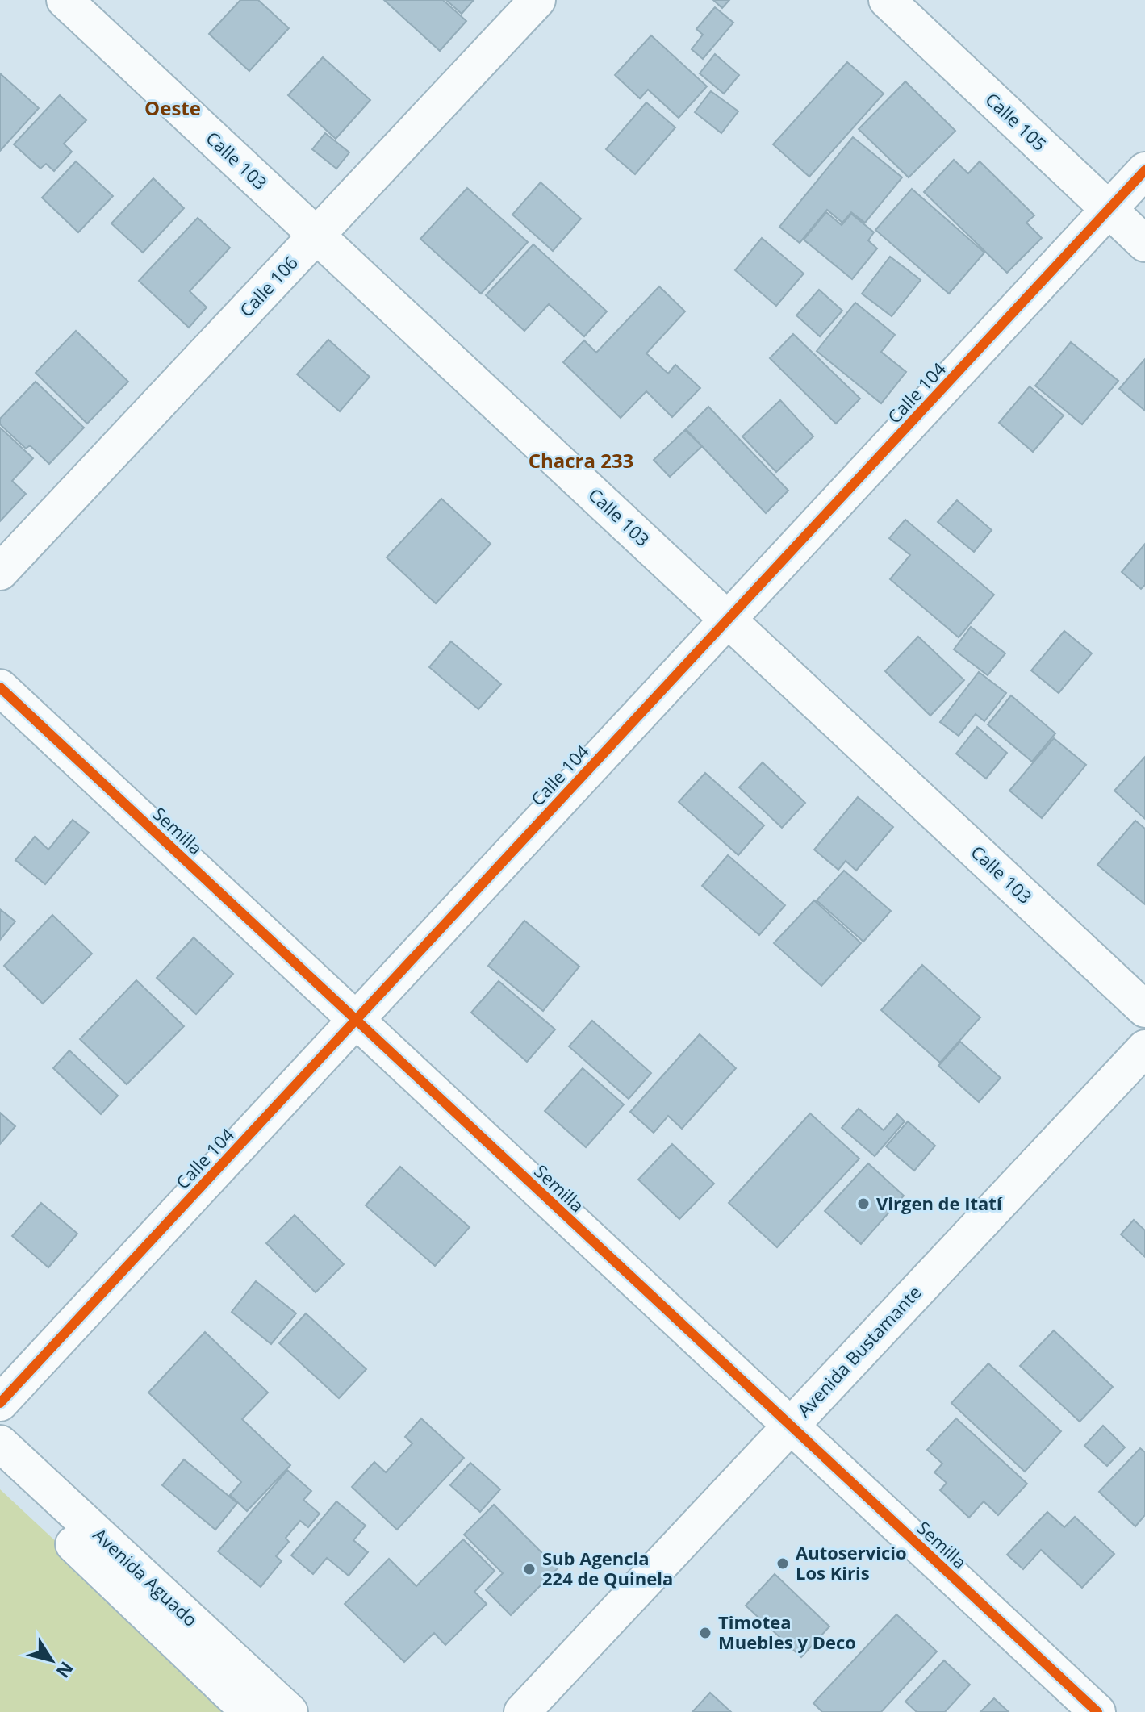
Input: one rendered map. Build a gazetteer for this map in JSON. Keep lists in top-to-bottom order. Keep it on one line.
{"streets":{"street":["Calle 105","Calle 103","Calle 106","Calle 104","Semilla","Avenida Bustamante","Avenida Aguado"]},"crossings":[["Calle 105","Calle 104"],["Calle 103","Calle 106"],["Calle 103","Calle 104"],["Calle 104","Semilla"],["Semilla","Avenida Bustamante"]],"districts":["Oeste","Chacra 233"],"places":["Virgen de Itatí","Autoservicio Los Kiris","Sub Agencia 224 de Quinela","Timotea Muebles y Deco"],"north":"bottom right"}
